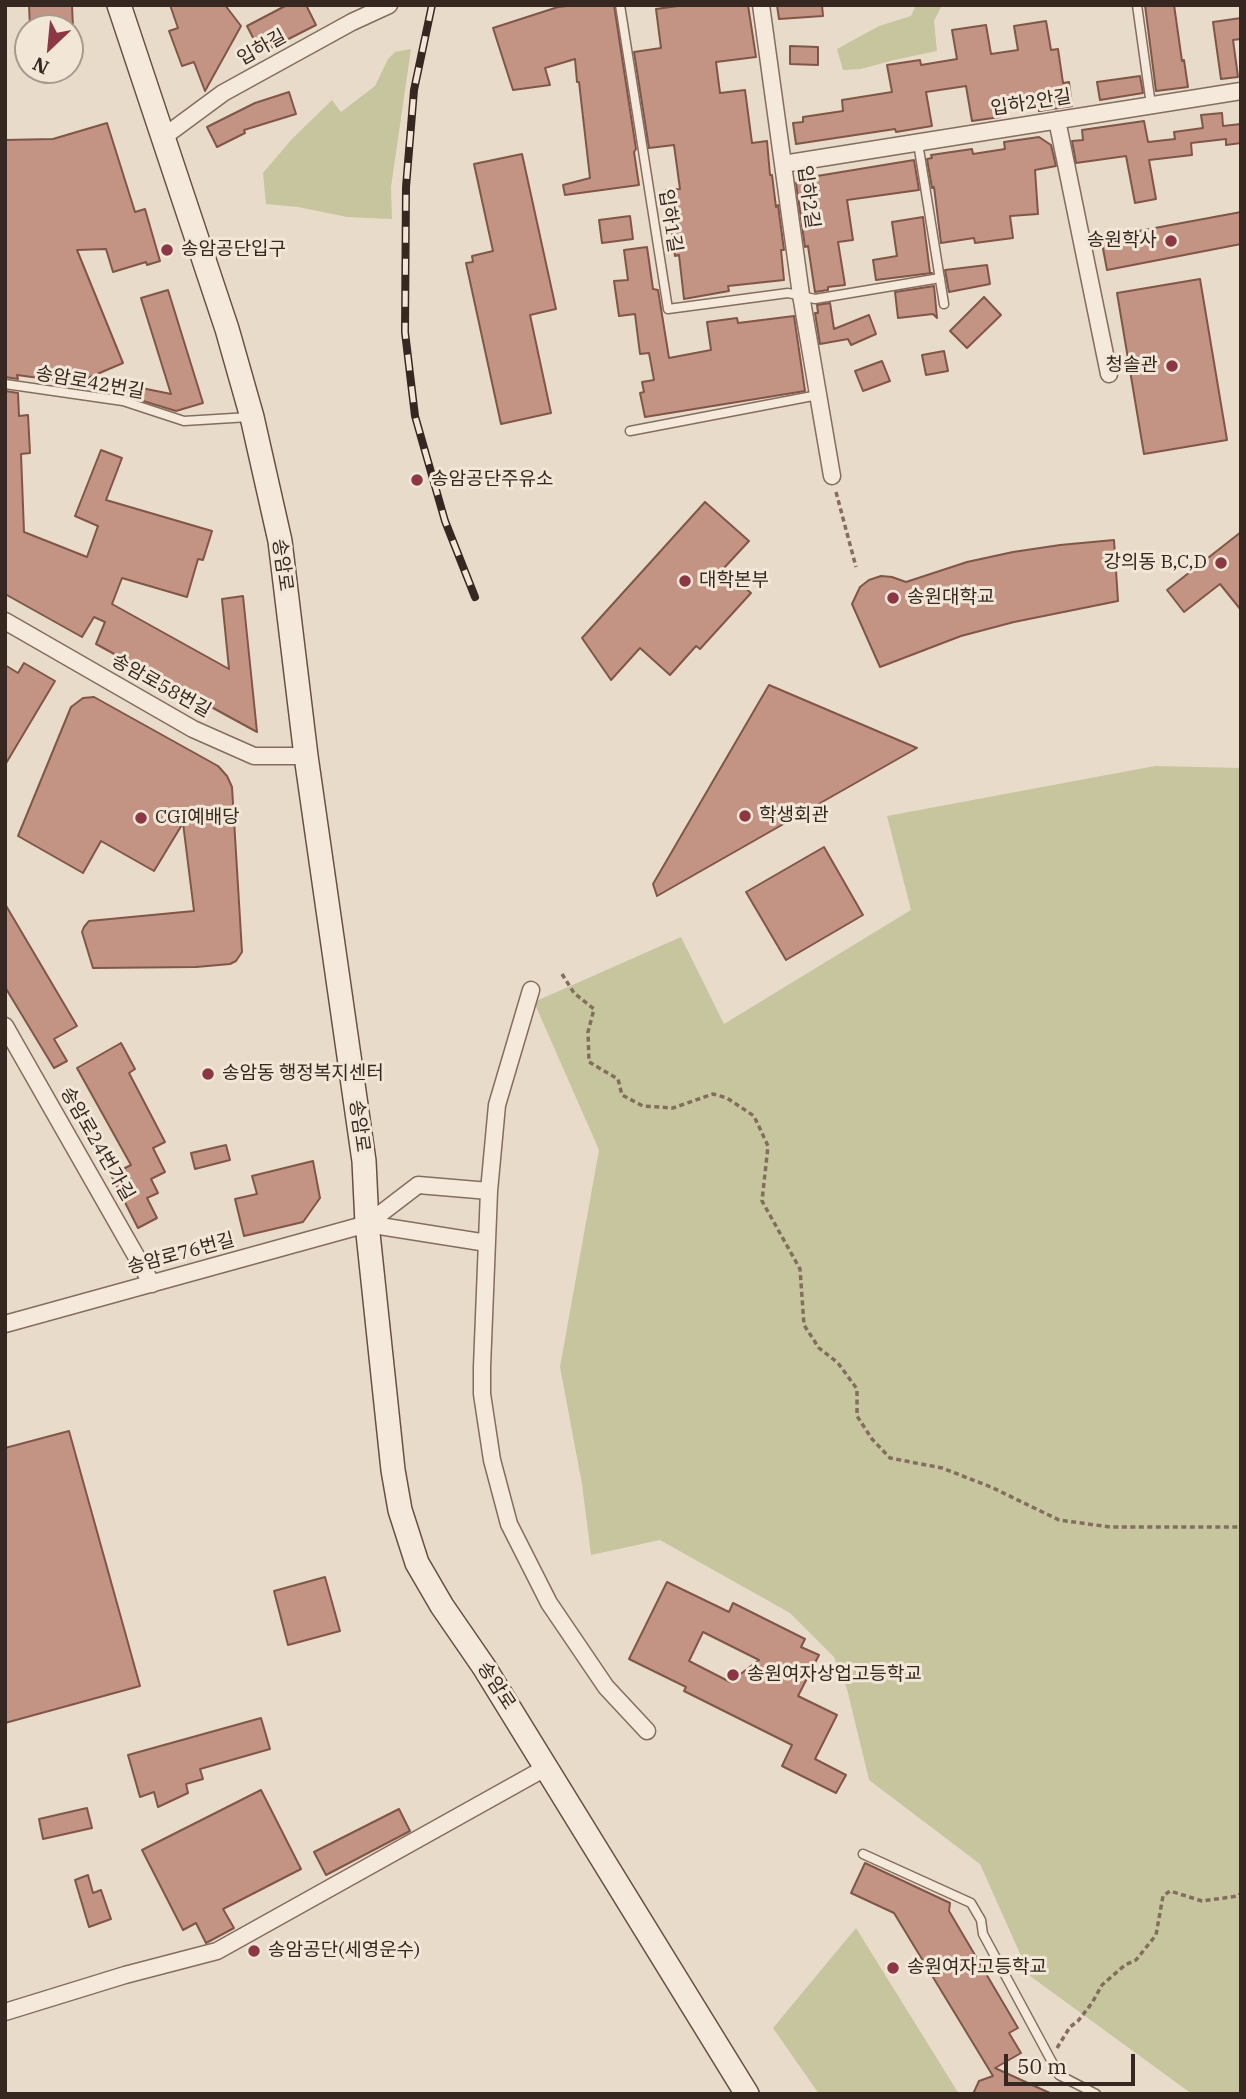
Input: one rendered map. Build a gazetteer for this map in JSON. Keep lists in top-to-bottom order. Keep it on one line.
{"streets":{"main road":["송암로"],"street":["입하길","입하2안길","입하2길","송암로58번길","송암로24번가길","송암로76번길"],"lane":["입하1길","송암로42번길"]},"crossings":[["입하길","송암로"],["입하2안길","입하2길"],["입하2길","입하1길"],["송암로42번길","송암로"],["송암로","송암로58번길"],["송암로","송암로76번길"],["송암로24번가길","송암로76번길"]],"places":["송원학사","송암공단입구","청솔관","송암공단주유소","강의동 B,C,D","대학본부","송원대학교","학생회관","CGI예배당","송암동 행정복지센터","송원여자상업고등학교","송암공단(세영운수)","송원여자고등학교"],"scale_bar":"50 m","north":"bottom left"}
